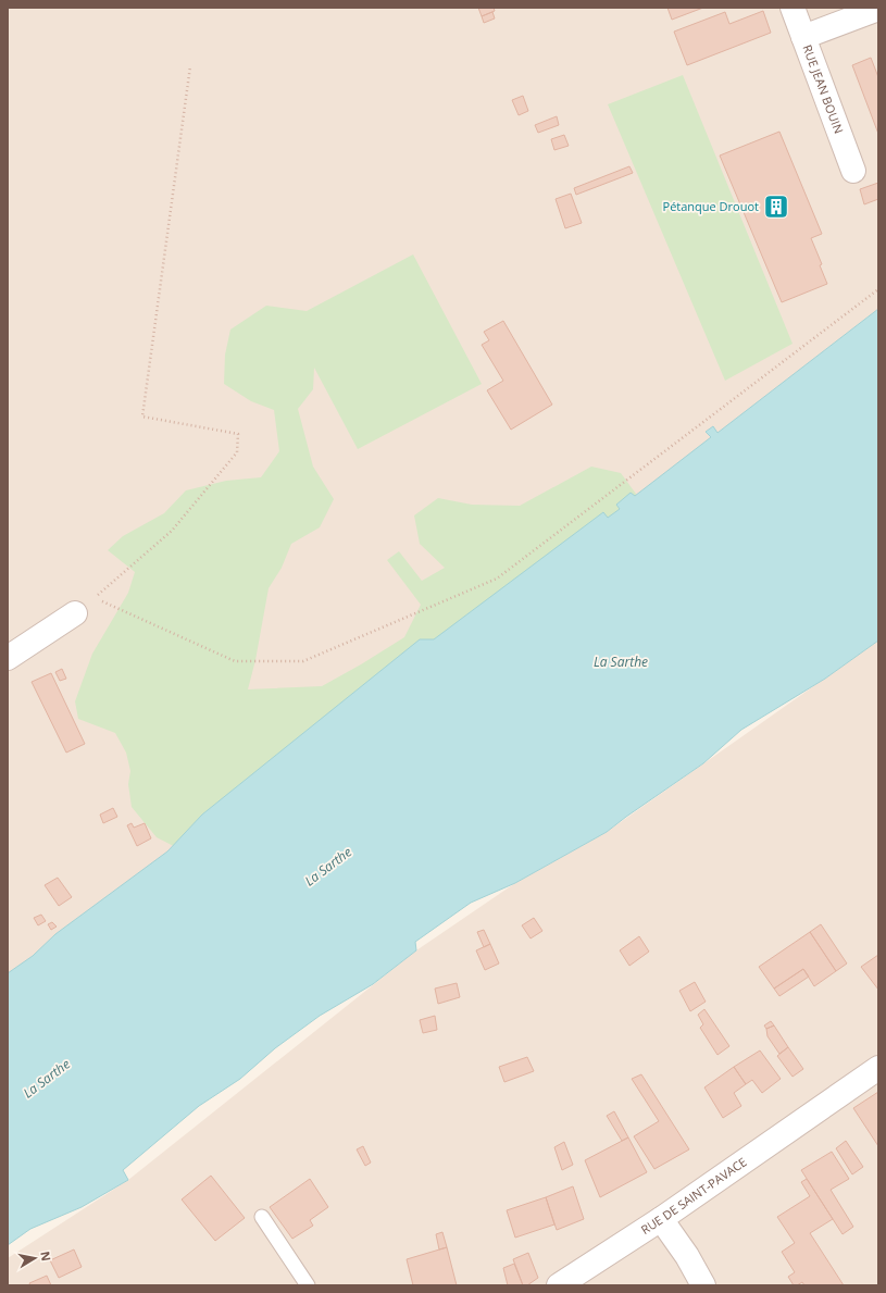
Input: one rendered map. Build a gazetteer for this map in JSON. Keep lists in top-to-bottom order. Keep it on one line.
{"streets":{"street":["RUE JEAN BOUIN","RUE DE SAINT-PAVACE"]},"water":["La Sarthe"],"places":{"building":["Pétanque Drouot"]},"north":"right"}
